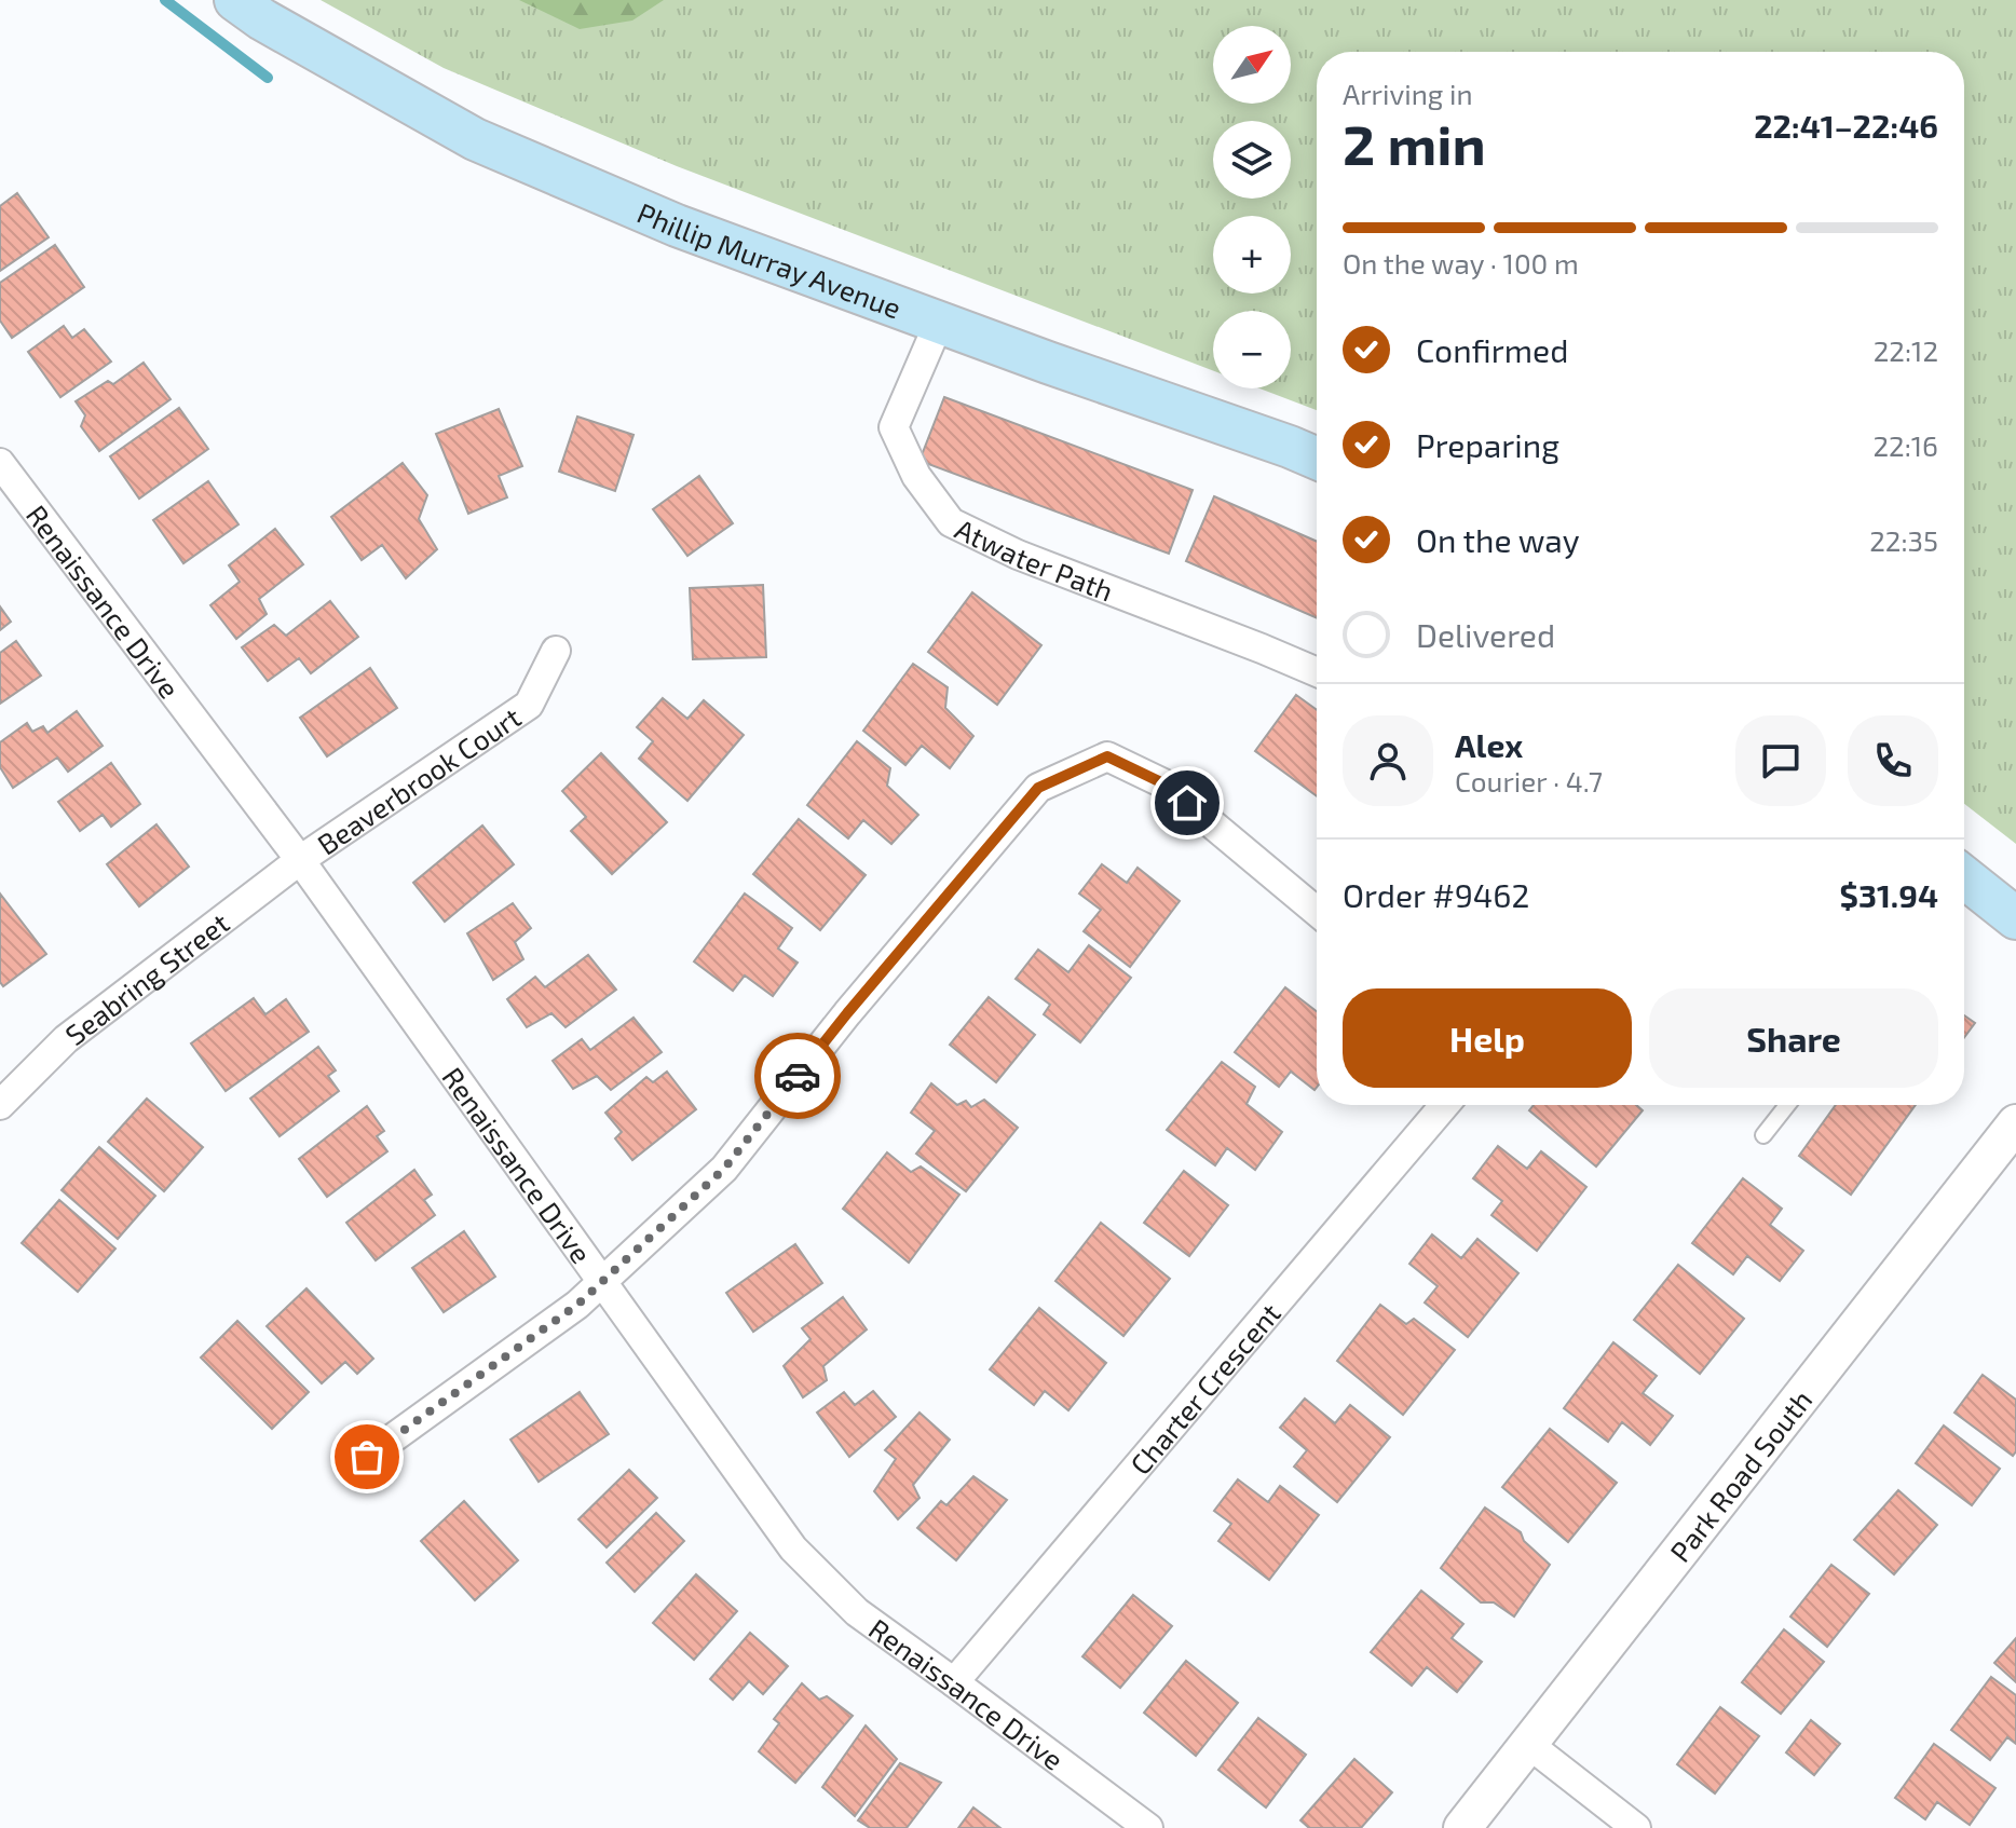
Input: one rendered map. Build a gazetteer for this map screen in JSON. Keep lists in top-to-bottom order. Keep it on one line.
{"streets":{"main road":["Phillip Murray Avenue"],"street":["Atwater Path","Renaissance Drive","Beaverbrook Court","Seabring Street","Charter Crescent","Park Road South"]},"crossings":[["Phillip Murray Avenue","Atwater Path"],["Renaissance Drive","Beaverbrook Court"],["Renaissance Drive","Seabring Street"],["Renaissance Drive","Charter Crescent"],["Beaverbrook Court","Seabring Street"]],"north":"top right","page":{"map_buttons":["+","−"],"heading":["2 min","Arriving in","22:41–22:46"],"panel":["Alex","Courier · 4.7","Order #9462","$31.94"],"bar":"On the way · 100 m","list":[["Confirmed","22:12"],["Preparing","22:16"],["On the way","22:35"],"Delivered"],"buttons":["Help","Share"]}}
